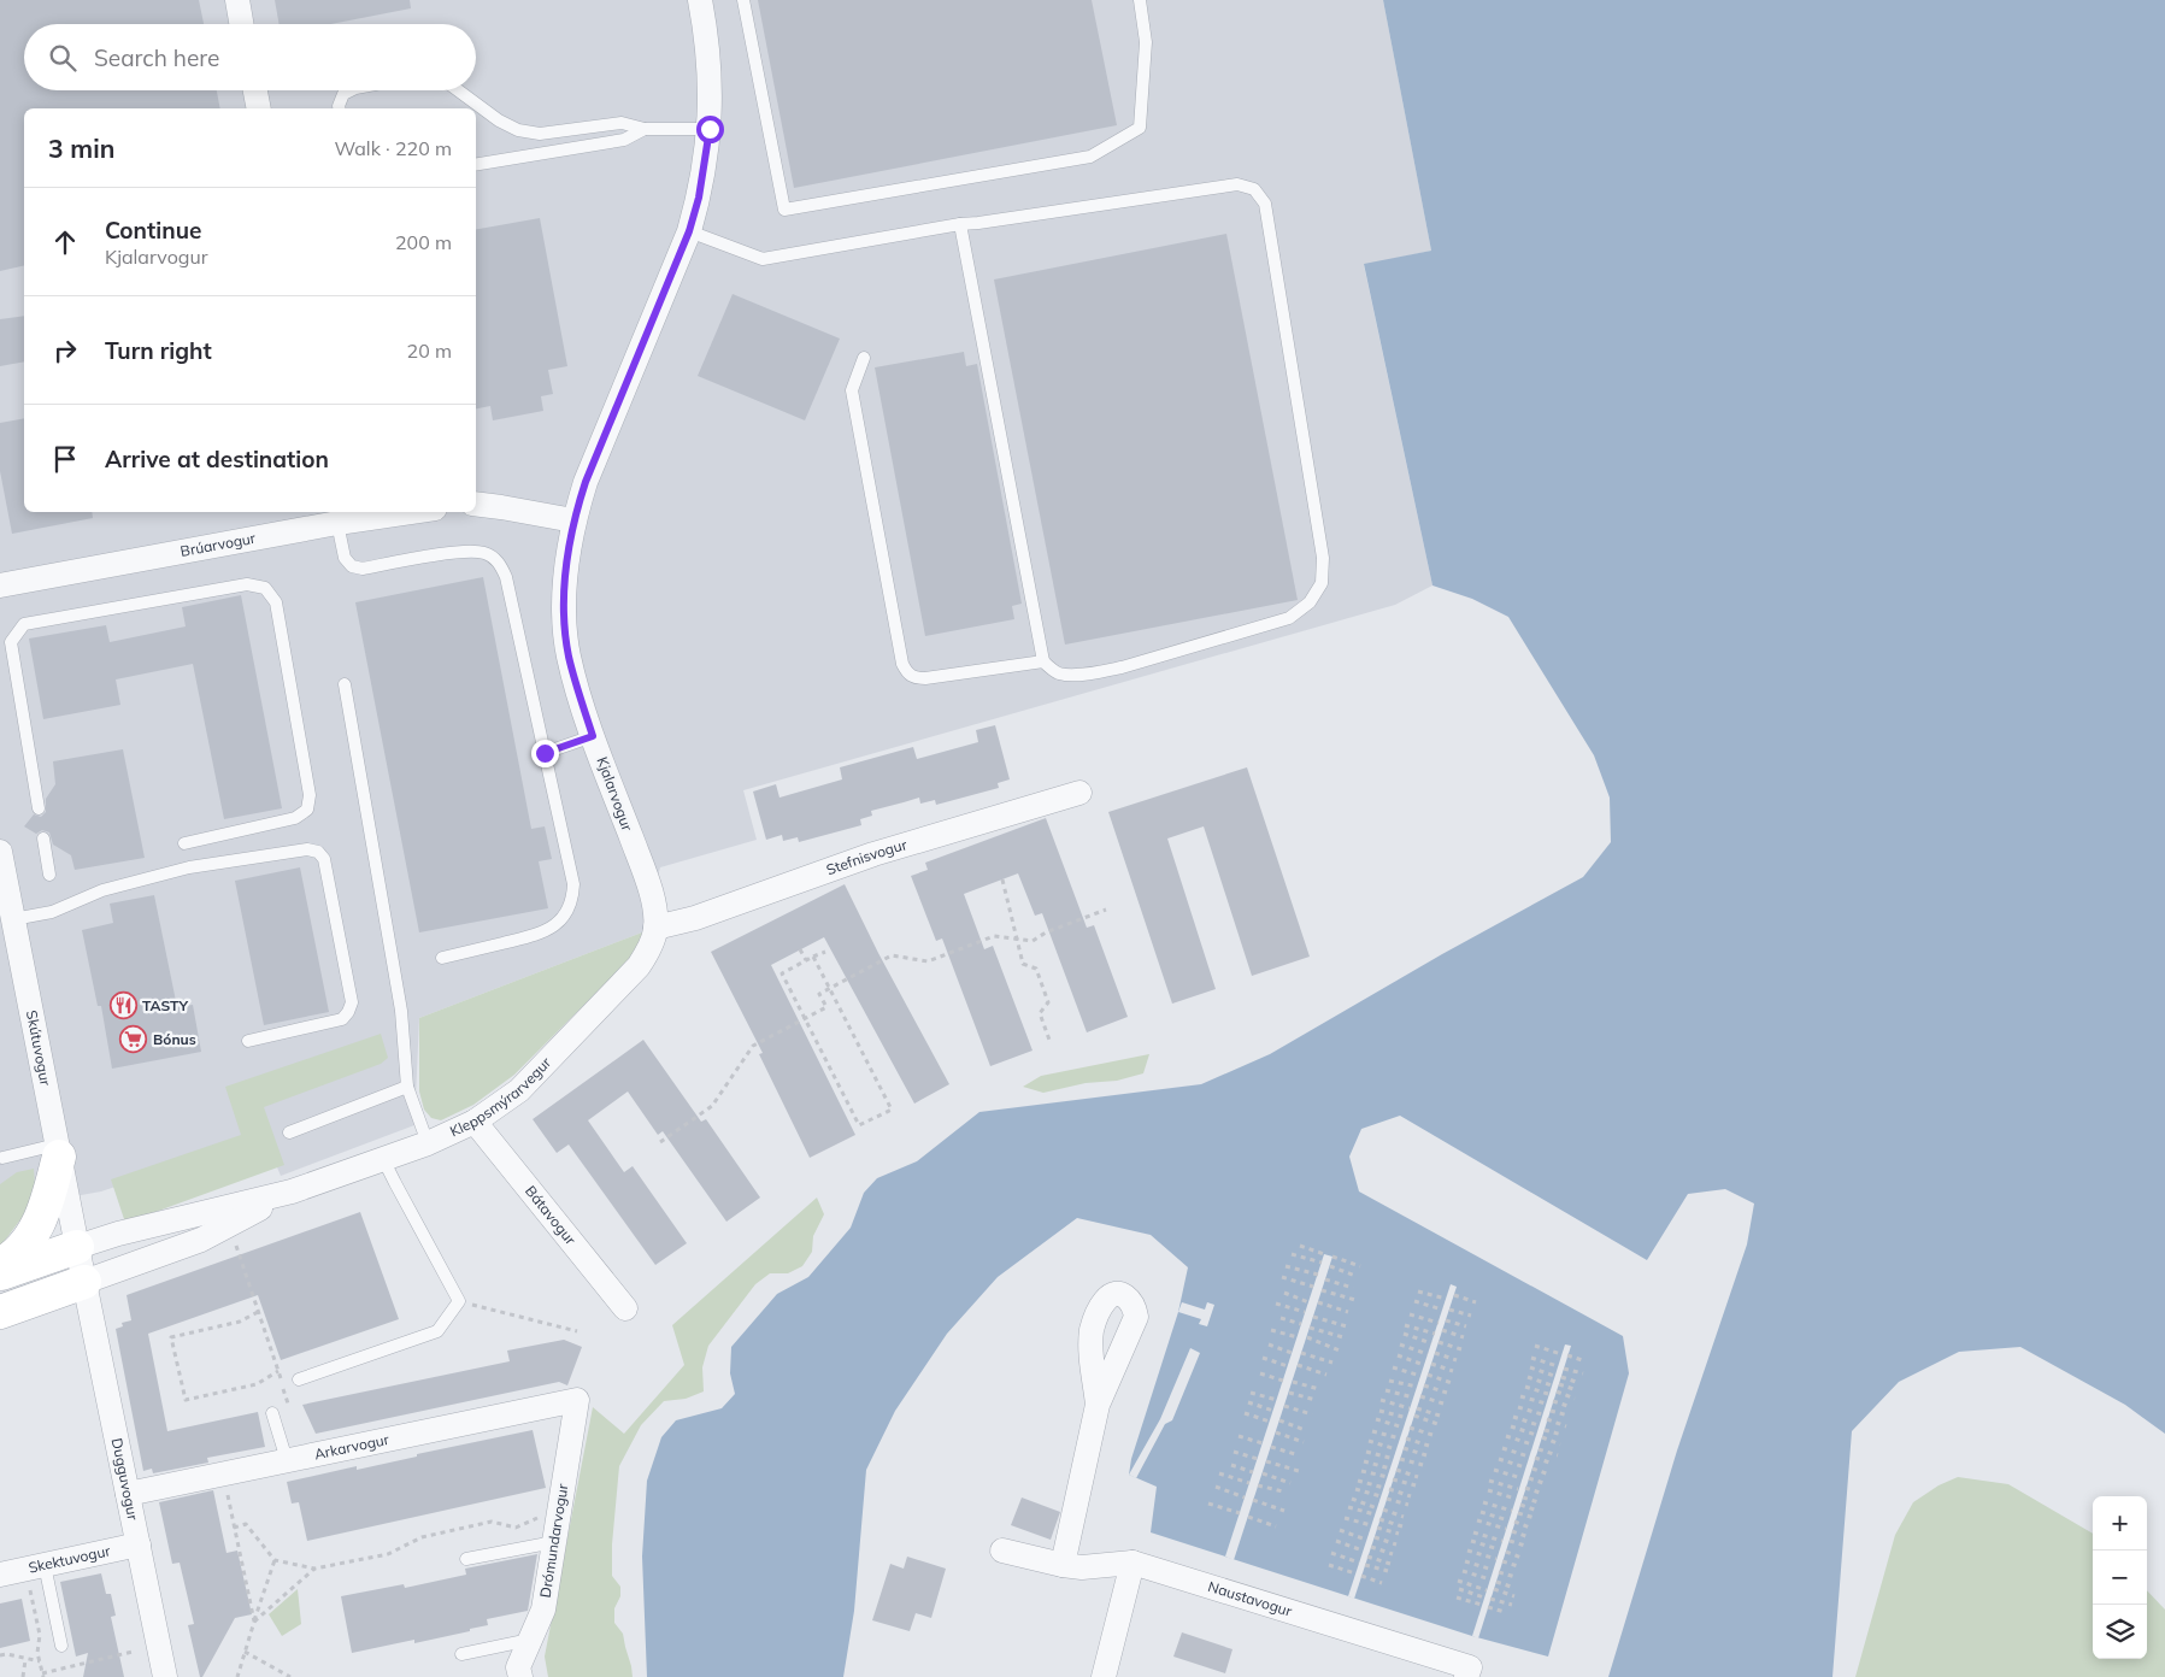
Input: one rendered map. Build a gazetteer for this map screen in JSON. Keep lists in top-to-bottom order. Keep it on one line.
{"streets":{"street":["Brúarvogur","Kjalarvogur","Stefnisvogur","Skútuvogur","Kleppsmýrarvegur","Bátavogur","Arkarvogur","Dugguvogur","Drómundarvogur","Skektuvogur","Naustavogur"]},"crossings":[["Kjalarvogur","Stefnisvogur"],["Kjalarvogur","Kleppsmýrarvegur"],["Stefnisvogur","Kleppsmýrarvegur"],["Skútuvogur","Kleppsmýrarvegur"],["Skútuvogur","Dugguvogur"],["Kleppsmýrarvegur","Bátavogur"],["Kleppsmýrarvegur","Dugguvogur"],["Arkarvogur","Dugguvogur"],["Arkarvogur","Drómundarvogur"],["Dugguvogur","Skektuvogur"]],"places":{"restaurant":["TASTY"],"supermarket":["Bónus"]},"page":{"search":"Search here","heading":["3 min","Walk · 220 m"],"list":[["Continue","Kjalarvogur","200 m"],["Turn right","20 m"],"Arrive at destination"],"map_buttons":["+","−"]}}
